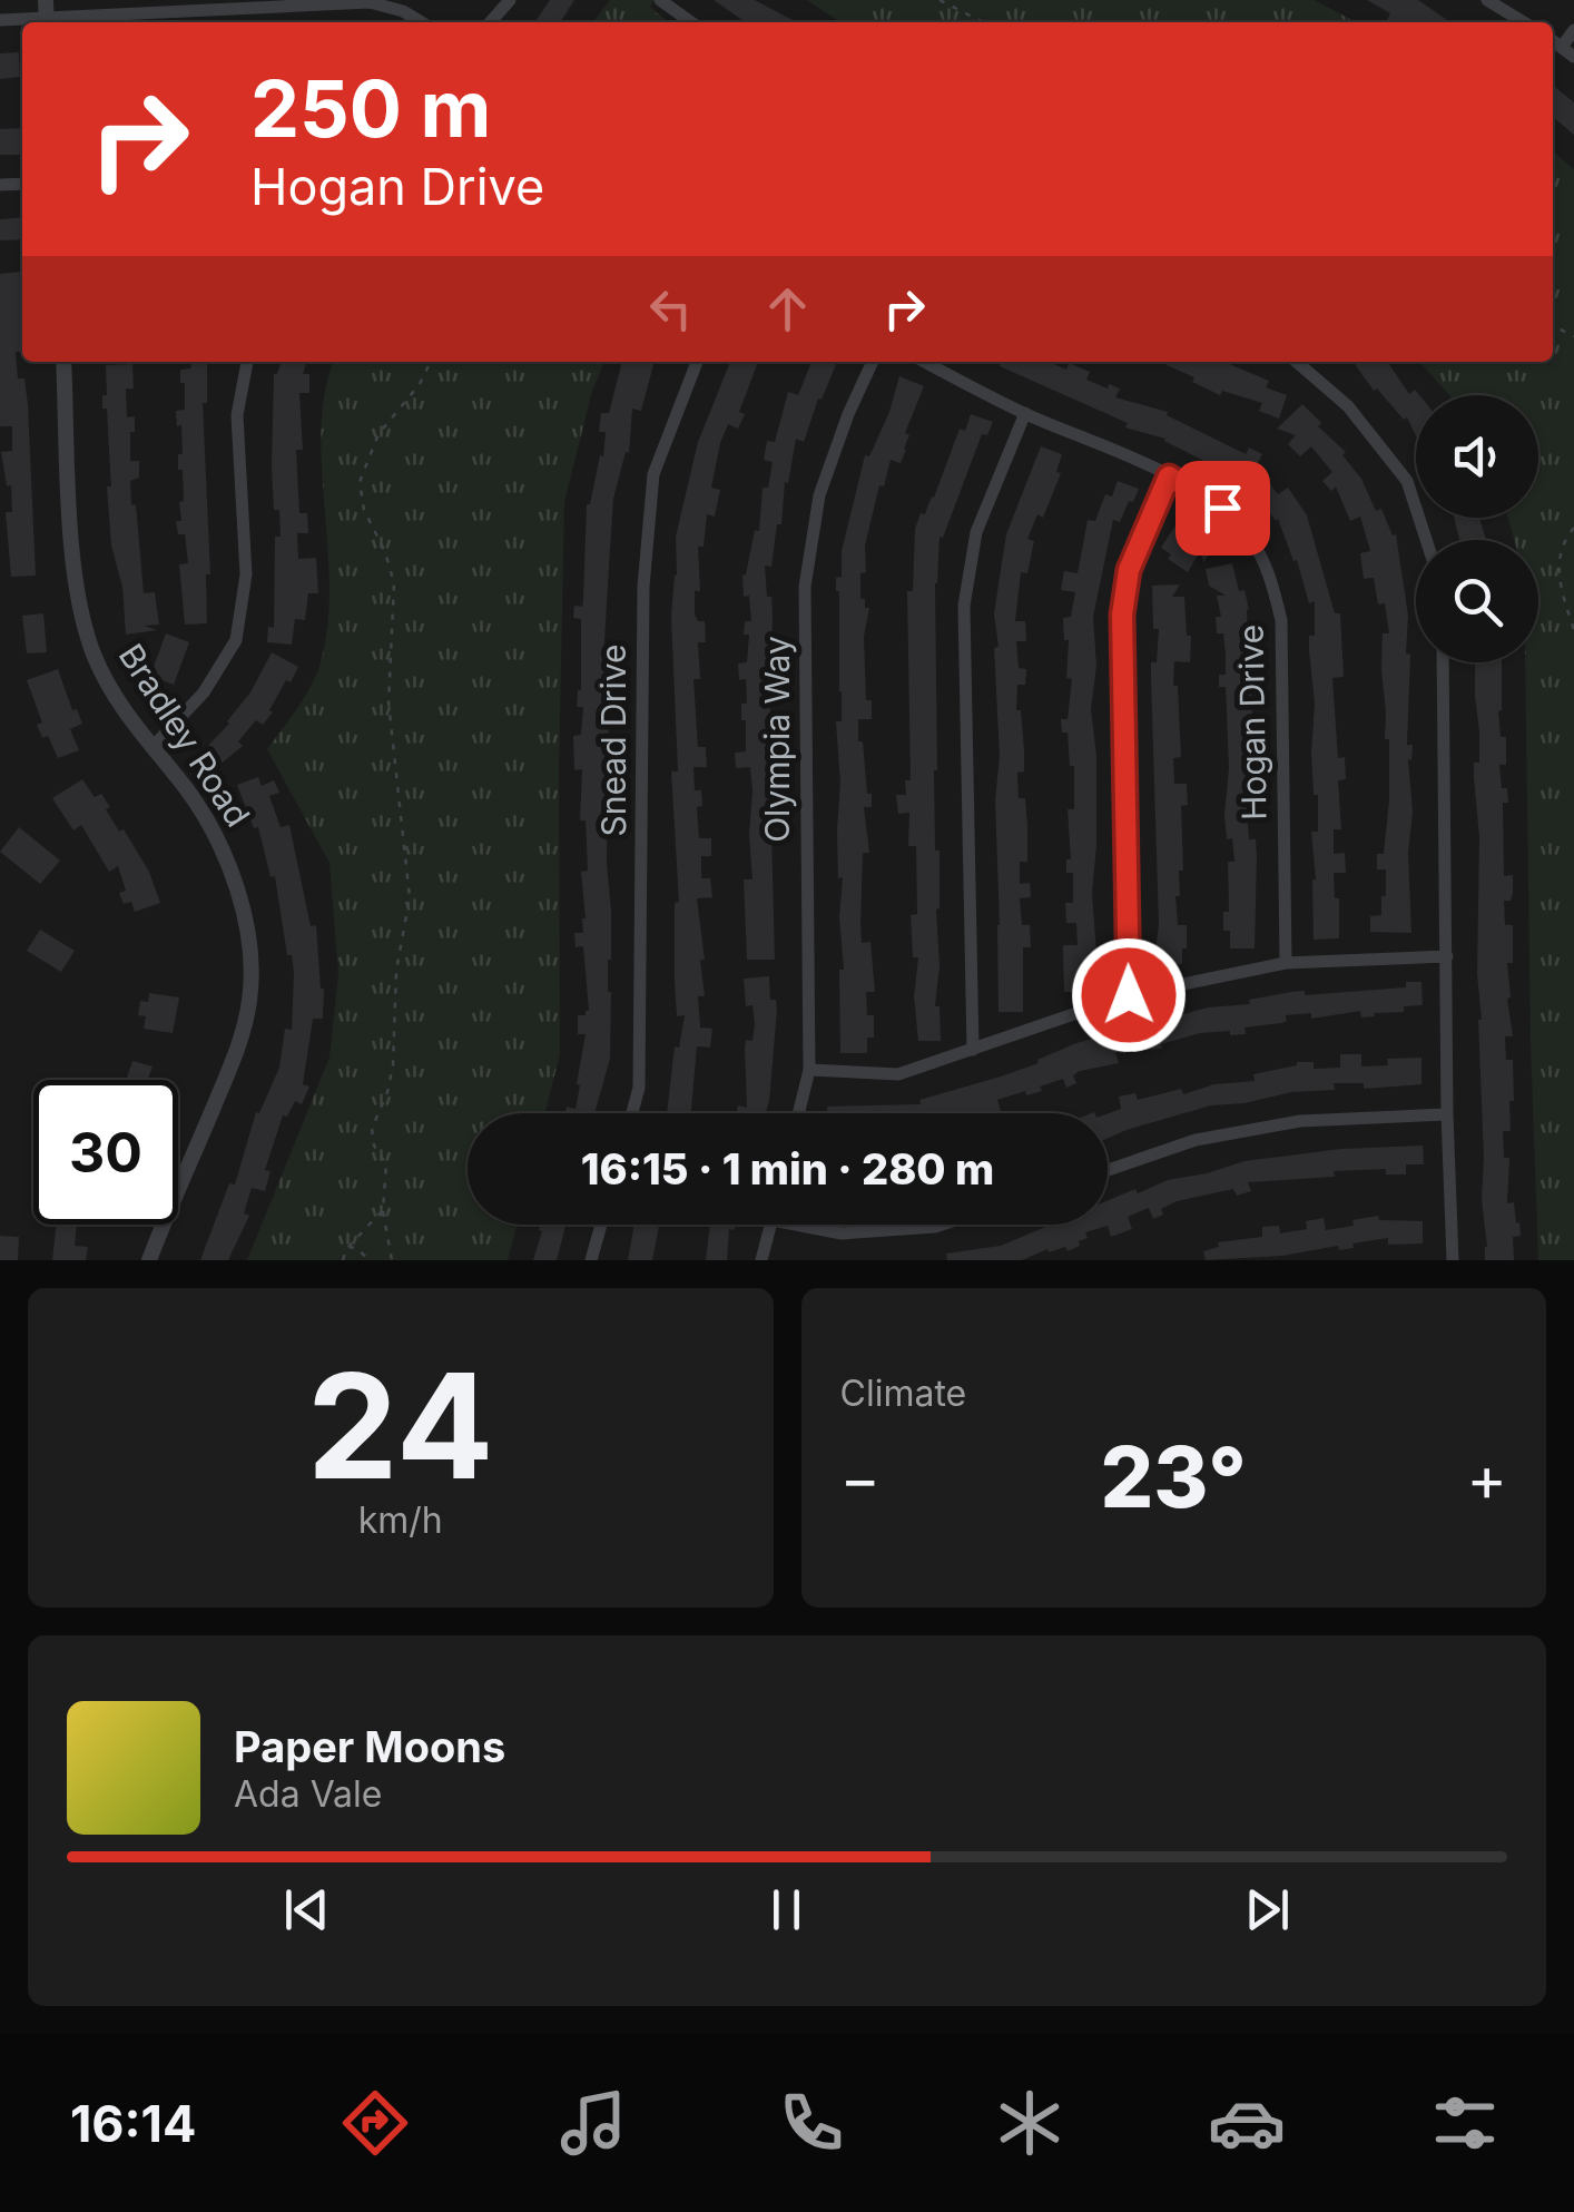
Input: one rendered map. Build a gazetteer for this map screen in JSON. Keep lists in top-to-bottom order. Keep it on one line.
{"streets":{"street":["Hogan Drive","Bradley Road","Olympia Way","Snead Drive"]},"page":{"turn":["250 m","Hogan Drive"],"limit":"30","trip":"16:15 · 1 min · 280 m","tile":[["24","km/h"],"Climate"],"heat":["−","23°","+"],"song":["Paper Moons","Ada Vale"],"tabs":"16:14"}}
